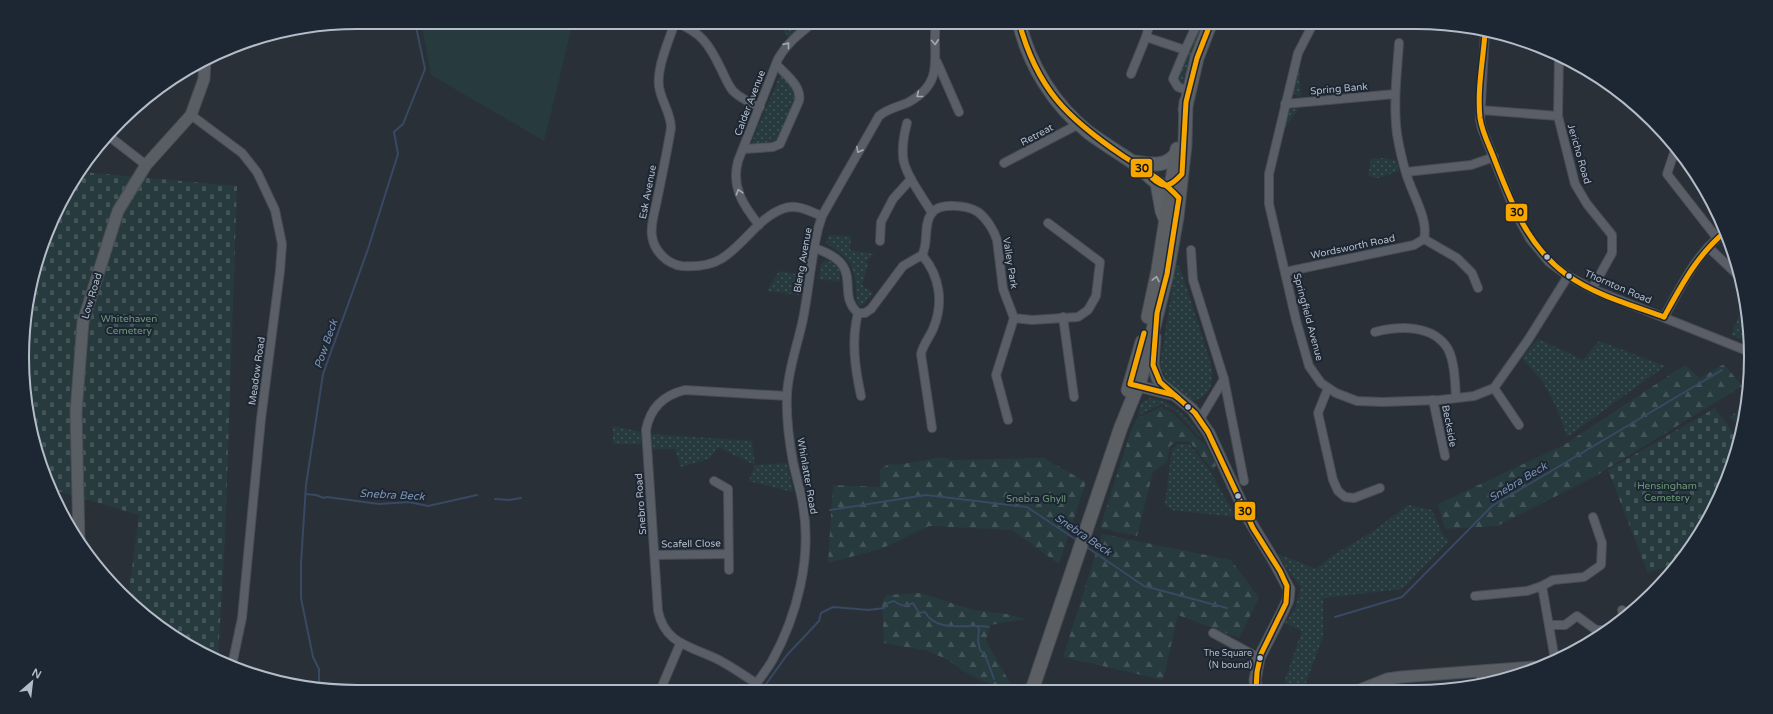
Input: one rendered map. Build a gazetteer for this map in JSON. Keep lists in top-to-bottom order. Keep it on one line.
{"streets":{"main road":["Low Road"],"street":["Spring Bank","Calder Avenue","Retreat","Jericho Road","Esk Avenue","Wordsworth Road","Bleng Avenue","Valley Park","Thornton Road","Springfield Avenue","Meadow Road","Beckside","Whinlatter Road","Snebro Road","Scafell Close"]},"crossings":[["Spring Bank","Springfield Avenue"],["Calder Avenue","Esk Avenue"],["Jericho Road","Thornton Road"],["Esk Avenue","Bleng Avenue"],["Wordsworth Road","Springfield Avenue"],["Bleng Avenue","Whinlatter Road"],["Bleng Avenue","Snebro Road"],["Low Road","Meadow Road"],["Springfield Avenue","Beckside"],["Whinlatter Road","Snebro Road"],["Snebro Road","Scafell Close"]],"water":["Pow Beck","Snebra Beck"],"parks":["Whitehaven Cemetery","Hensingham Cemetery","Snebra Ghyll"],"places":["The Square (N bound)"],"lines":["transit line 30"],"north":"top right"}
